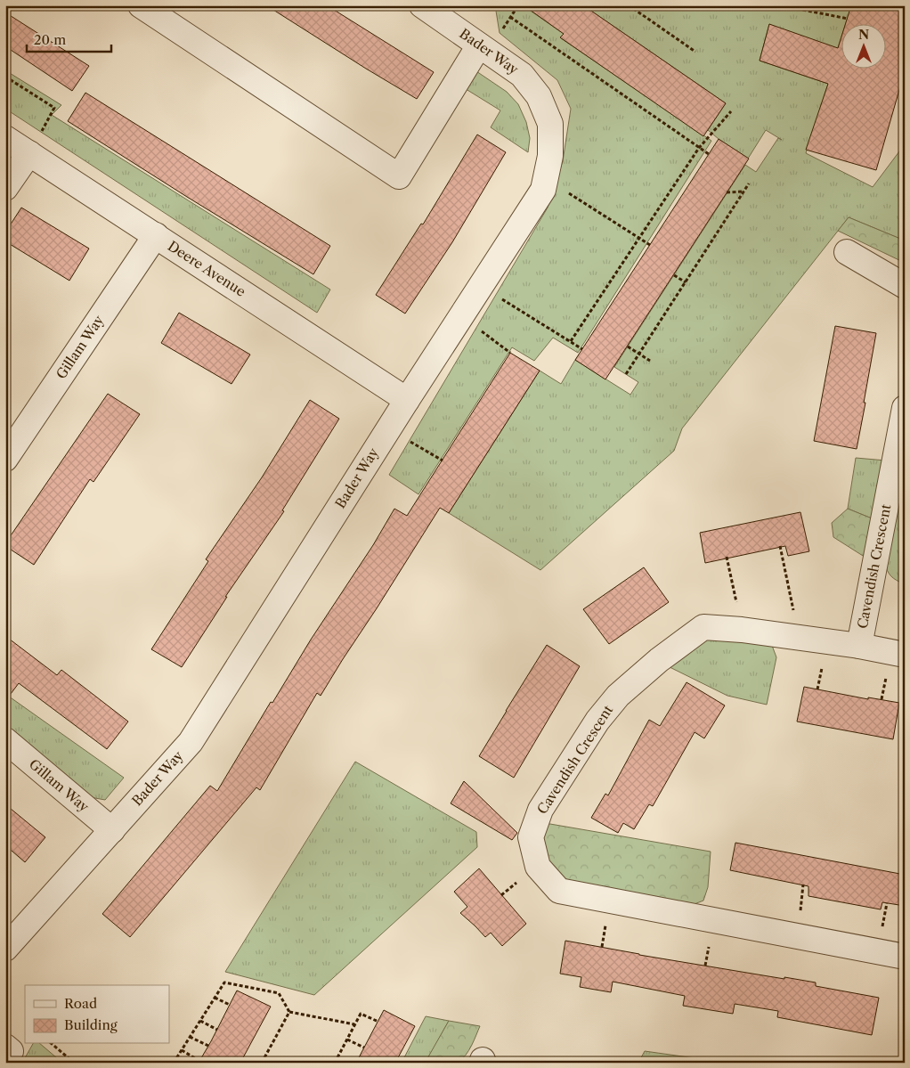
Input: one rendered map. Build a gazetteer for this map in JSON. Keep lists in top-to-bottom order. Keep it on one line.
{"streets":{"street":["Bader Way","Deere Avenue","Gillam Way","Cavendish Crescent"]},"crossings":[["Bader Way","Deere Avenue"],["Bader Way","Gillam Way"],["Deere Avenue","Gillam Way"]],"legend":["Road","Building"],"scale_bar":"20 m","north":"top"}
